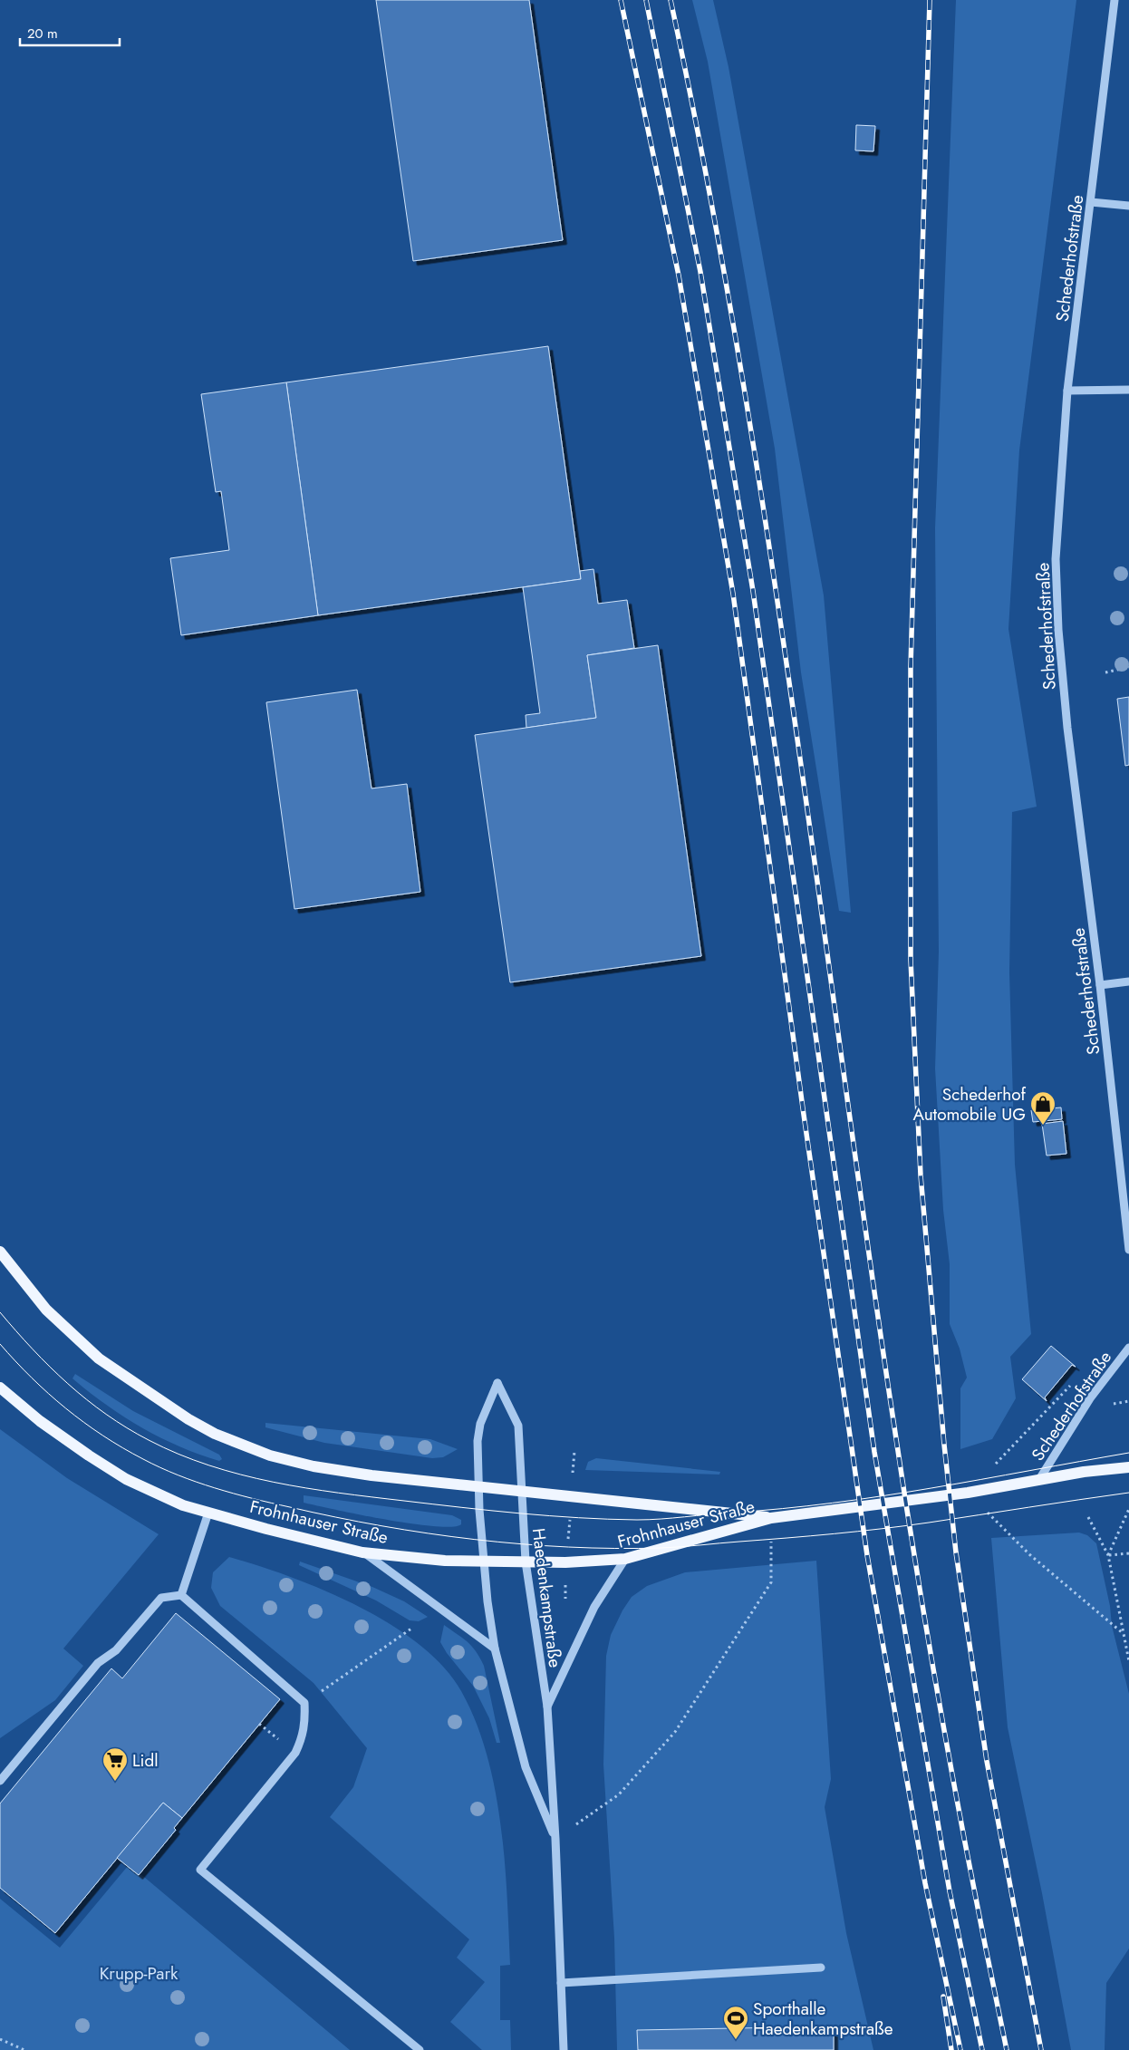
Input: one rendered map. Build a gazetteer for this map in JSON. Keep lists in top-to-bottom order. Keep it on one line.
{"streets":{"main road":["Frohnhauser Straße"],"street":["Schederhofstraße","Haedenkampstraße"]},"crossings":[["Schederhofstraße","Frohnhauser Straße"],["Frohnhauser Straße","Haedenkampstraße"]],"parks":["Krupp-Park"],"places":{"shop":["Schederhof Automobile UG"],"supermarket":["Lidl"],"sports":["Sporthalle Haedenkampstraße"]},"scale_bar":"20 m"}
